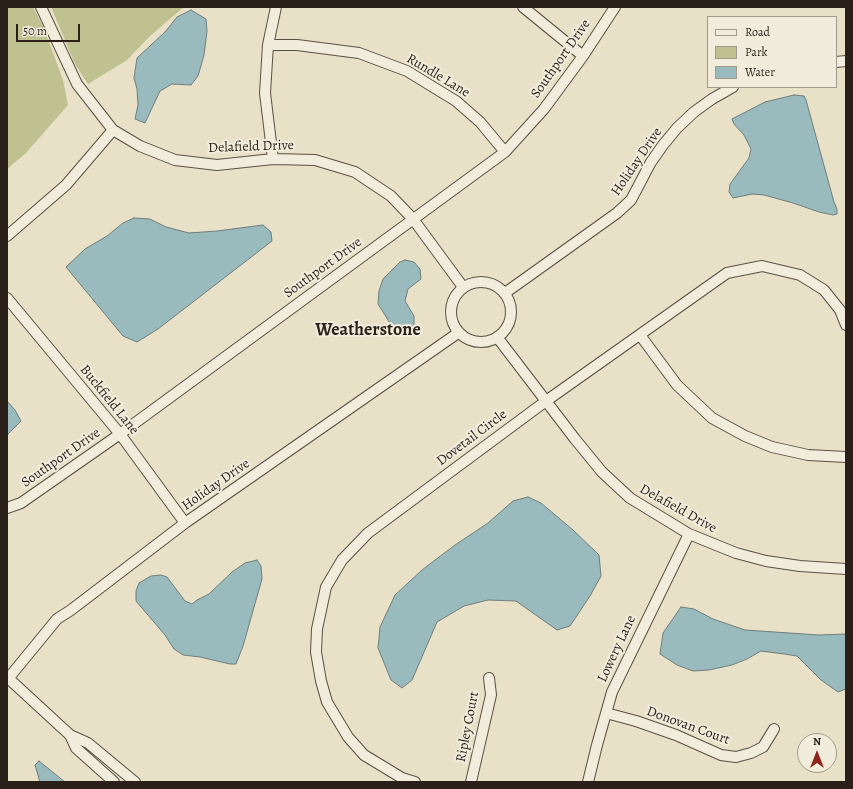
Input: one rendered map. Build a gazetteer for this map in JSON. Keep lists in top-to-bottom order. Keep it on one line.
{"streets":{"street":["Southport Drive","Rundle Lane","Delafield Drive","Holiday Drive","Buckfield Lane","Dovetail Circle","Lowery Lane","Donovan Court","Ripley Court"]},"crossings":[["Southport Drive","Rundle Lane"],["Southport Drive","Delafield Drive"],["Southport Drive","Buckfield Lane"],["Delafield Drive","Holiday Drive"],["Delafield Drive","Dovetail Circle"],["Delafield Drive","Lowery Lane"],["Holiday Drive","Buckfield Lane"],["Lowery Lane","Donovan Court"]],"districts":["Weatherstone"],"legend":["Road","Park","Water"],"scale_bar":"50 m","north":"top"}
